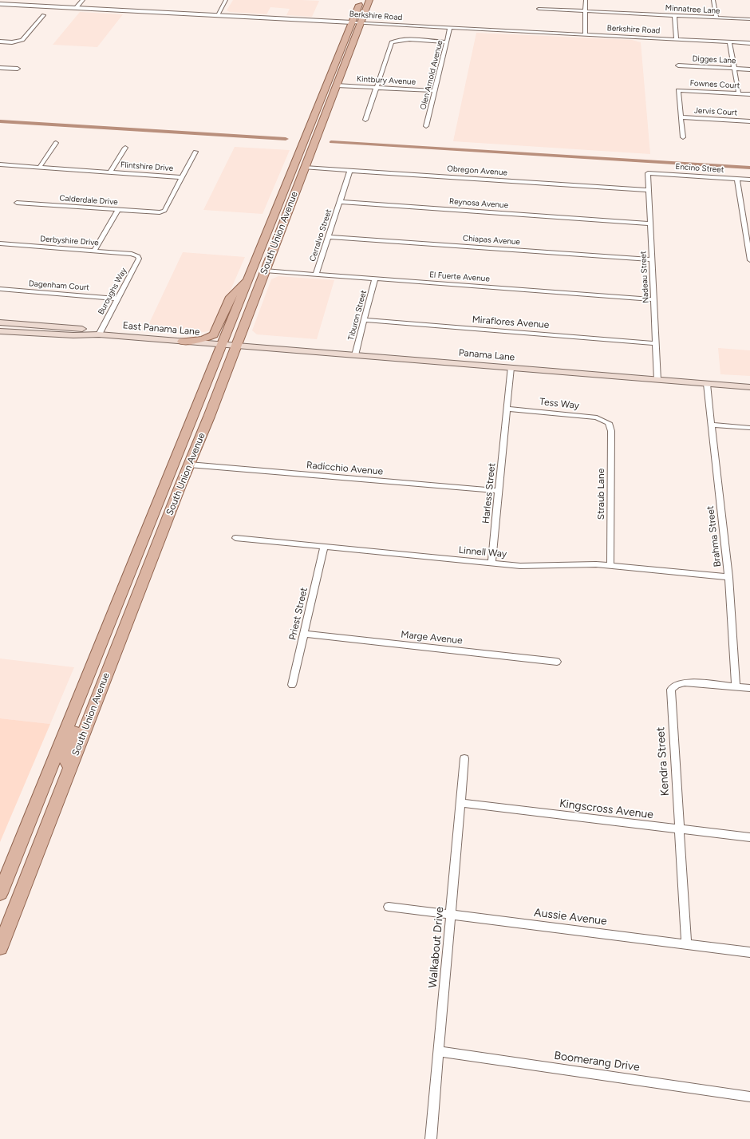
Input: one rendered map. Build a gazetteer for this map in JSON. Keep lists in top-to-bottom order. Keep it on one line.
{"streets":{"main road":["South Union Avenue","East Panama Lane","Panama Lane"],"street":["Minnatree Lane","Berkshire Road","Digges Lane","Olen Arnold Avenue","Kintbury Avenue","Fownes Court","Jervis Court","Flintshire Drive","Encino Street","Obregon Avenue","Calderdale Drive","Reynosa Avenue","Cerralvo Street","Chiapas Avenue","Derbyshire Drive","El Fuerte Avenue","Nadeau Street","Dagenham Court","Buroughs Way","Tiburon Street","Miraflores Avenue","Tess Way","Radicchio Avenue","Harless Street","Straub Lane","Brahma Street","Linnell Way","Priest Street","Marge Avenue","Kendra Street","Kingscross Avenue","Aussie Avenue","Walkabout Drive","Boomerang Drive"]},"crossings":[["Berkshire Road","Olen Arnold Avenue"],["Berkshire Road","South Union Avenue"],["Olen Arnold Avenue","Kintbury Avenue"],["Kintbury Avenue","South Union Avenue"],["Fownes Court","Jervis Court"],["Flintshire Drive","Calderdale Drive"],["Encino Street","Nadeau Street"],["Obregon Avenue","South Union Avenue"],["Obregon Avenue","Nadeau Street"],["Reynosa Avenue","Cerralvo Street"],["Reynosa Avenue","Nadeau Street"],["South Union Avenue","El Fuerte Avenue"],["South Union Avenue","East Panama Lane"],["South Union Avenue","Panama Lane"],["South Union Avenue","Radicchio Avenue"],["Cerralvo Street","Chiapas Avenue"],["Cerralvo Street","El Fuerte Avenue"],["Chiapas Avenue","Nadeau Street"],["Derbyshire Drive","Buroughs Way"],["El Fuerte Avenue","Nadeau Street"],["El Fuerte Avenue","Tiburon Street"],["Nadeau Street","Miraflores Avenue"],["Nadeau Street","Panama Lane"],["Dagenham Court","Buroughs Way"],["Buroughs Way","East Panama Lane"],["Tiburon Street","Miraflores Avenue"],["Tiburon Street","Panama Lane"],["East Panama Lane","Panama Lane"],["Panama Lane","Brahma Street"],["Tess Way","Harless Street"],["Tess Way","Straub Lane"],["Radicchio Avenue","Harless Street"],["Harless Street","Linnell Way"],["Straub Lane","Linnell Way"],["Brahma Street","Linnell Way"],["Brahma Street","Kendra Street"],["Linnell Way","Priest Street"],["Priest Street","Marge Avenue"],["Kendra Street","Kingscross Avenue"],["Kendra Street","Aussie Avenue"],["Kingscross Avenue","Walkabout Drive"],["Aussie Avenue","Walkabout Drive"],["Walkabout Drive","Boomerang Drive"]]}
